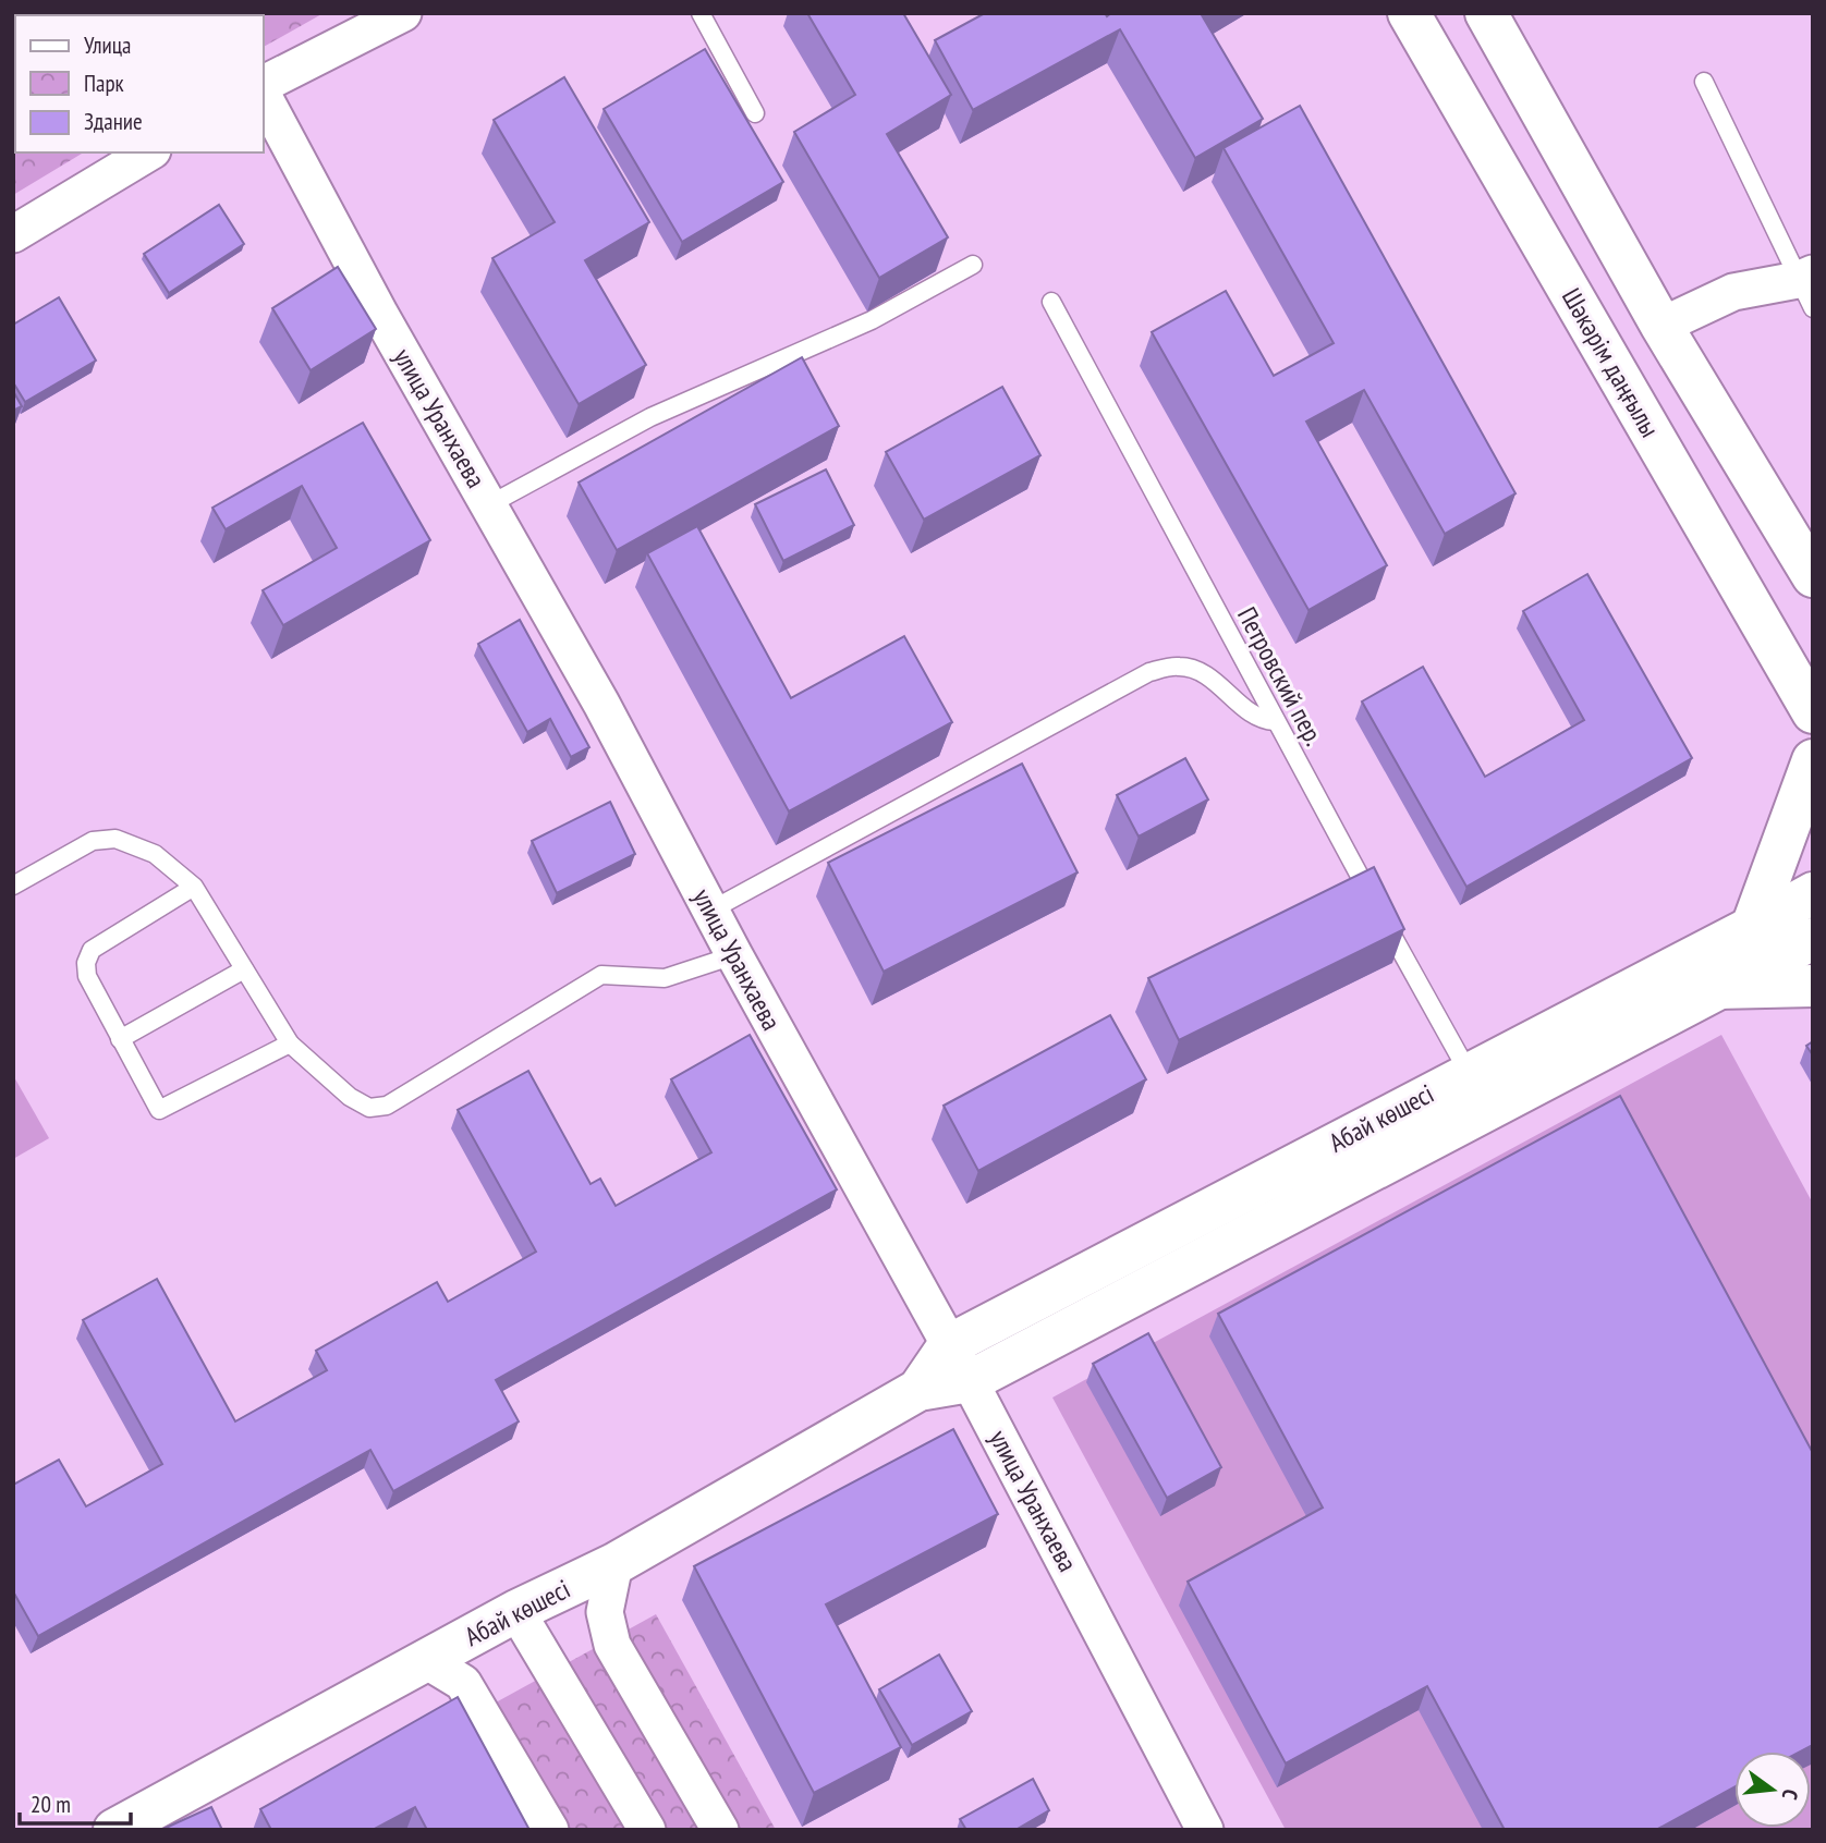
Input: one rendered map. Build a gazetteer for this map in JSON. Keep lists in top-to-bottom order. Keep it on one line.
{"streets":{"main road":["Шәкәрім даңғылы","Абай көшесі"],"street":["улица Уранхаева"],"lane":["Петровский пер."]},"crossings":[["улица Уранхаева","Абай көшесі"],["Петровский пер.","Абай көшесі"]],"legend":["Улица","Парк","Здание"],"scale_bar":"20 m","north":"right"}
